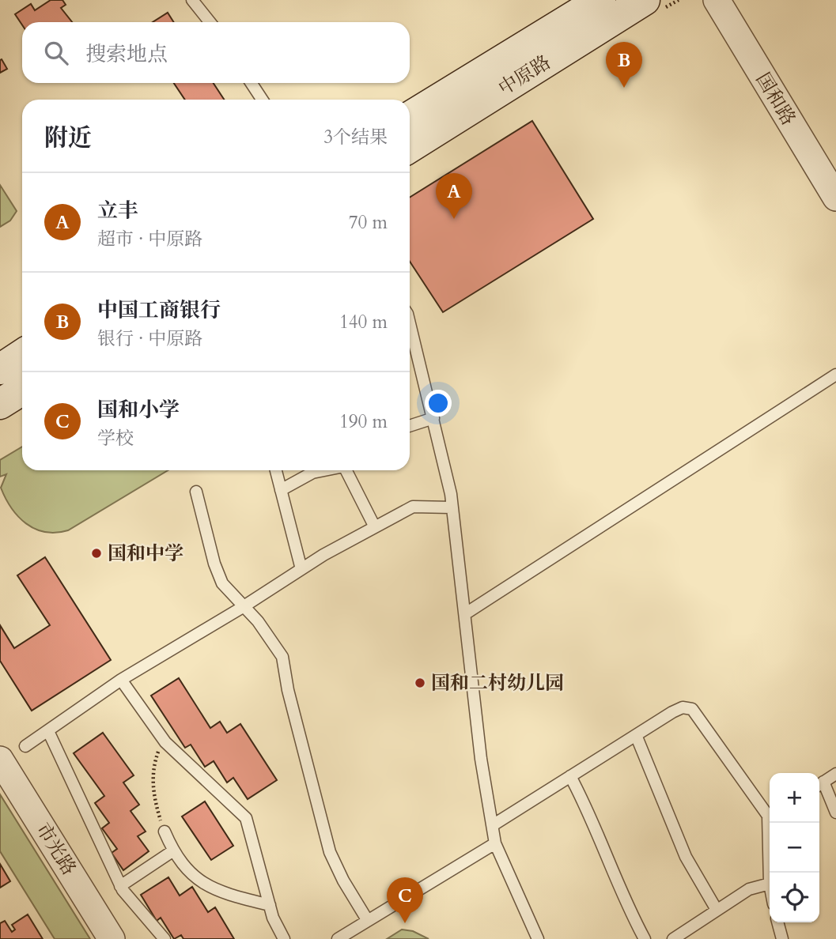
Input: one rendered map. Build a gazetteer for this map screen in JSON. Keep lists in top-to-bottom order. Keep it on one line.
{"streets":{"main road":["中原路"],"street":["国和路","市光路"]},"places":["国和中学","国和二村幼儿园"],"page":{"search":"搜索地点","pins":["B","A","C"],"heading":["附近","3个结果"],"list":[{"mark":"A","name":"立丰","note":"超市 · 中原路","value":"70 m"},{"mark":"B","name":"中国工商银行","note":"银行 · 中原路","value":"140 m"},{"mark":"C","name":"国和小学","note":"学校","value":"190 m"}],"map_buttons":["+","−"]}}
